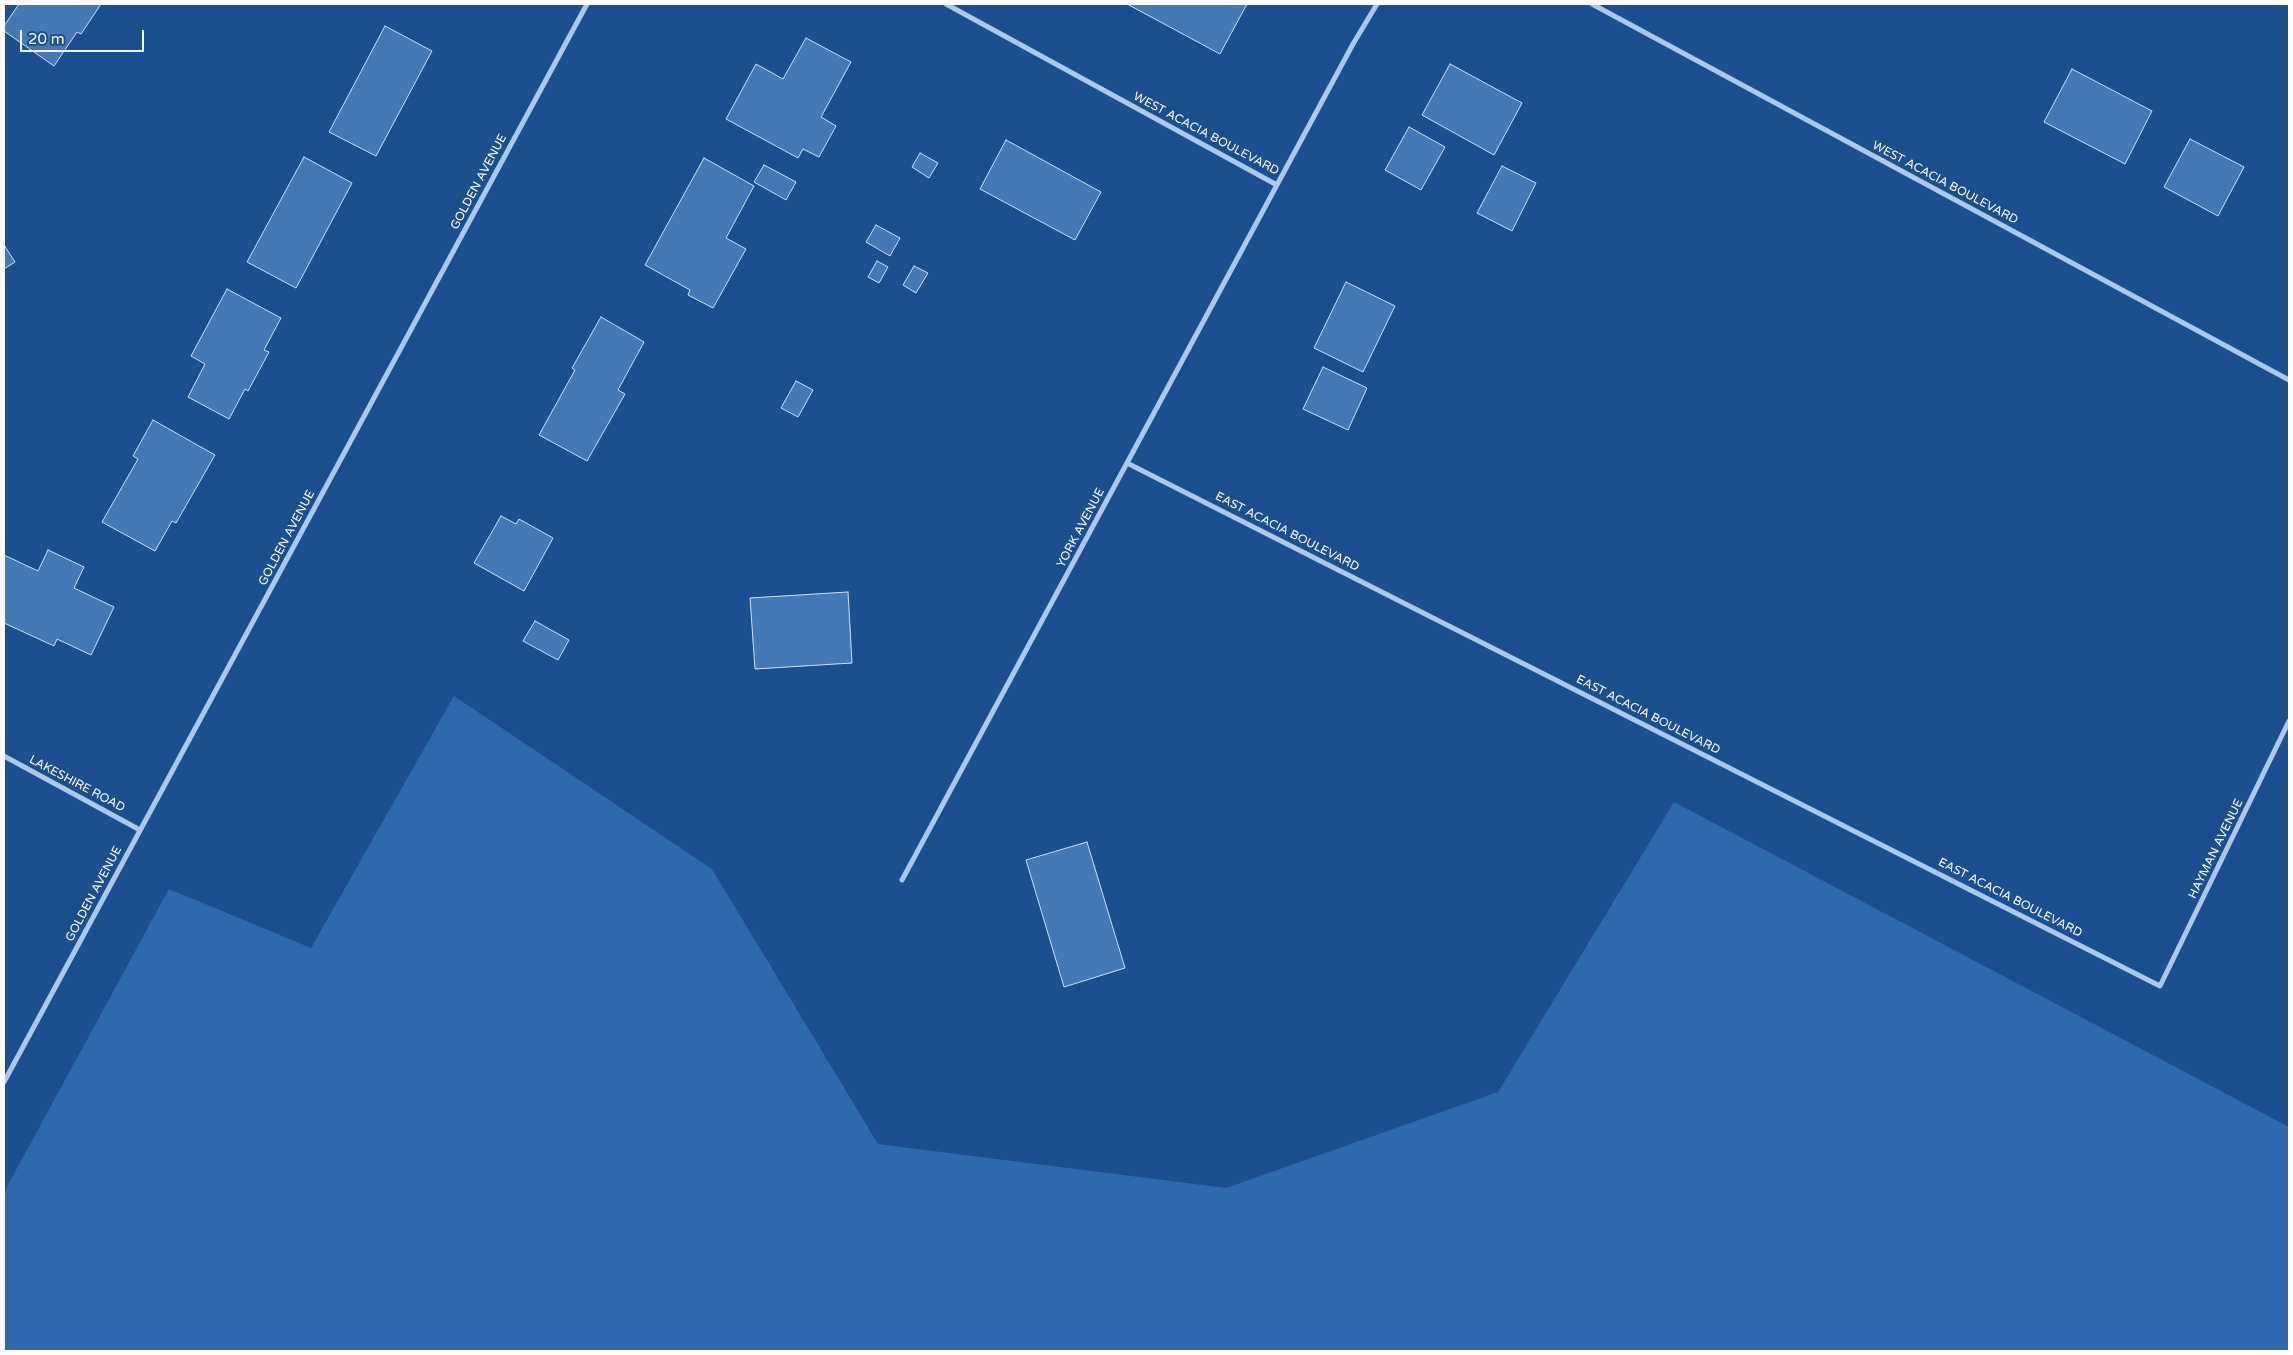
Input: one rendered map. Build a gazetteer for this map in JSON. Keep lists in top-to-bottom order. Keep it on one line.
{"streets":{"street":["WEST ACACIA BOULEVARD","GOLDEN AVENUE","YORK AVENUE","EAST ACACIA BOULEVARD","LAKESHIRE ROAD","HAYMAN AVENUE"]},"crossings":[["WEST ACACIA BOULEVARD","YORK AVENUE"],["GOLDEN AVENUE","LAKESHIRE ROAD"],["YORK AVENUE","EAST ACACIA BOULEVARD"],["EAST ACACIA BOULEVARD","HAYMAN AVENUE"]],"scale_bar":"20 m"}
